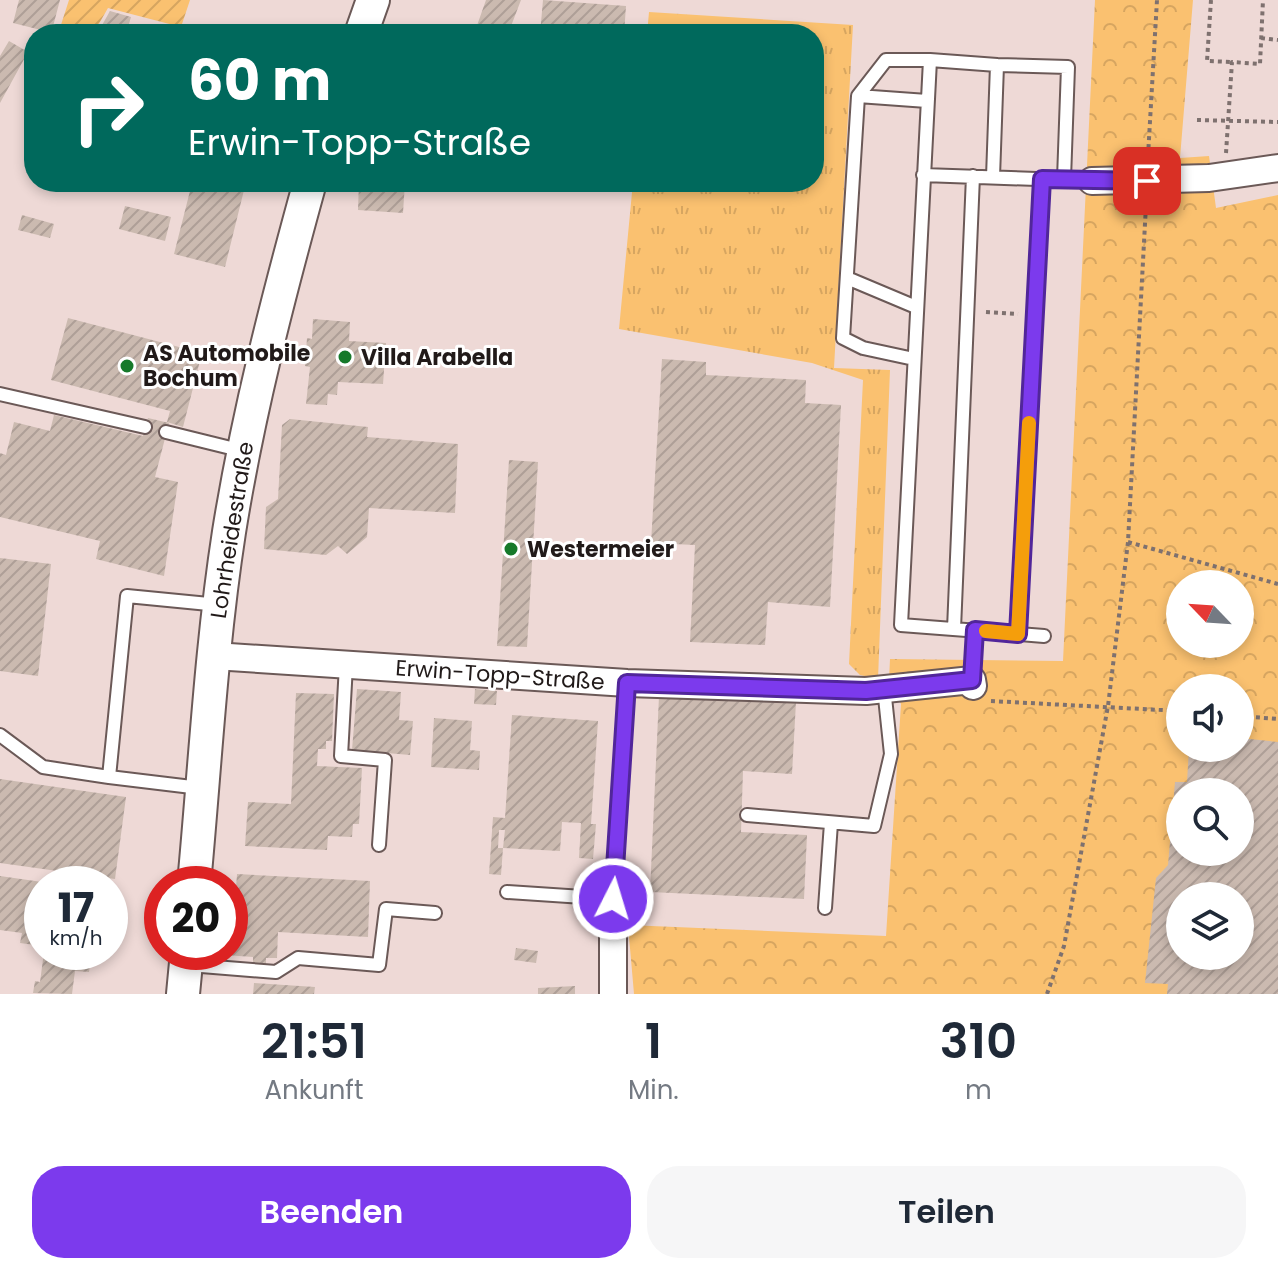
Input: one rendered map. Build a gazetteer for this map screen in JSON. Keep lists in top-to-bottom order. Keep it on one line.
{"streets":{"street":["Lohrheidestraße","Erwin-Topp-Straße"]},"crossings":[["Lohrheidestraße","Erwin-Topp-Straße"]],"places":["Villa Arabella","AS Automobile Bochum","Westermeier"],"north":"top left","page":{"turn":["60 m","Erwin-Topp-Straße"],"speed":"17 km/h","limit":"20","eta":["21:51","Ankunft","1","Min.","310","m"],"buttons":["Beenden","Teilen"]}}
